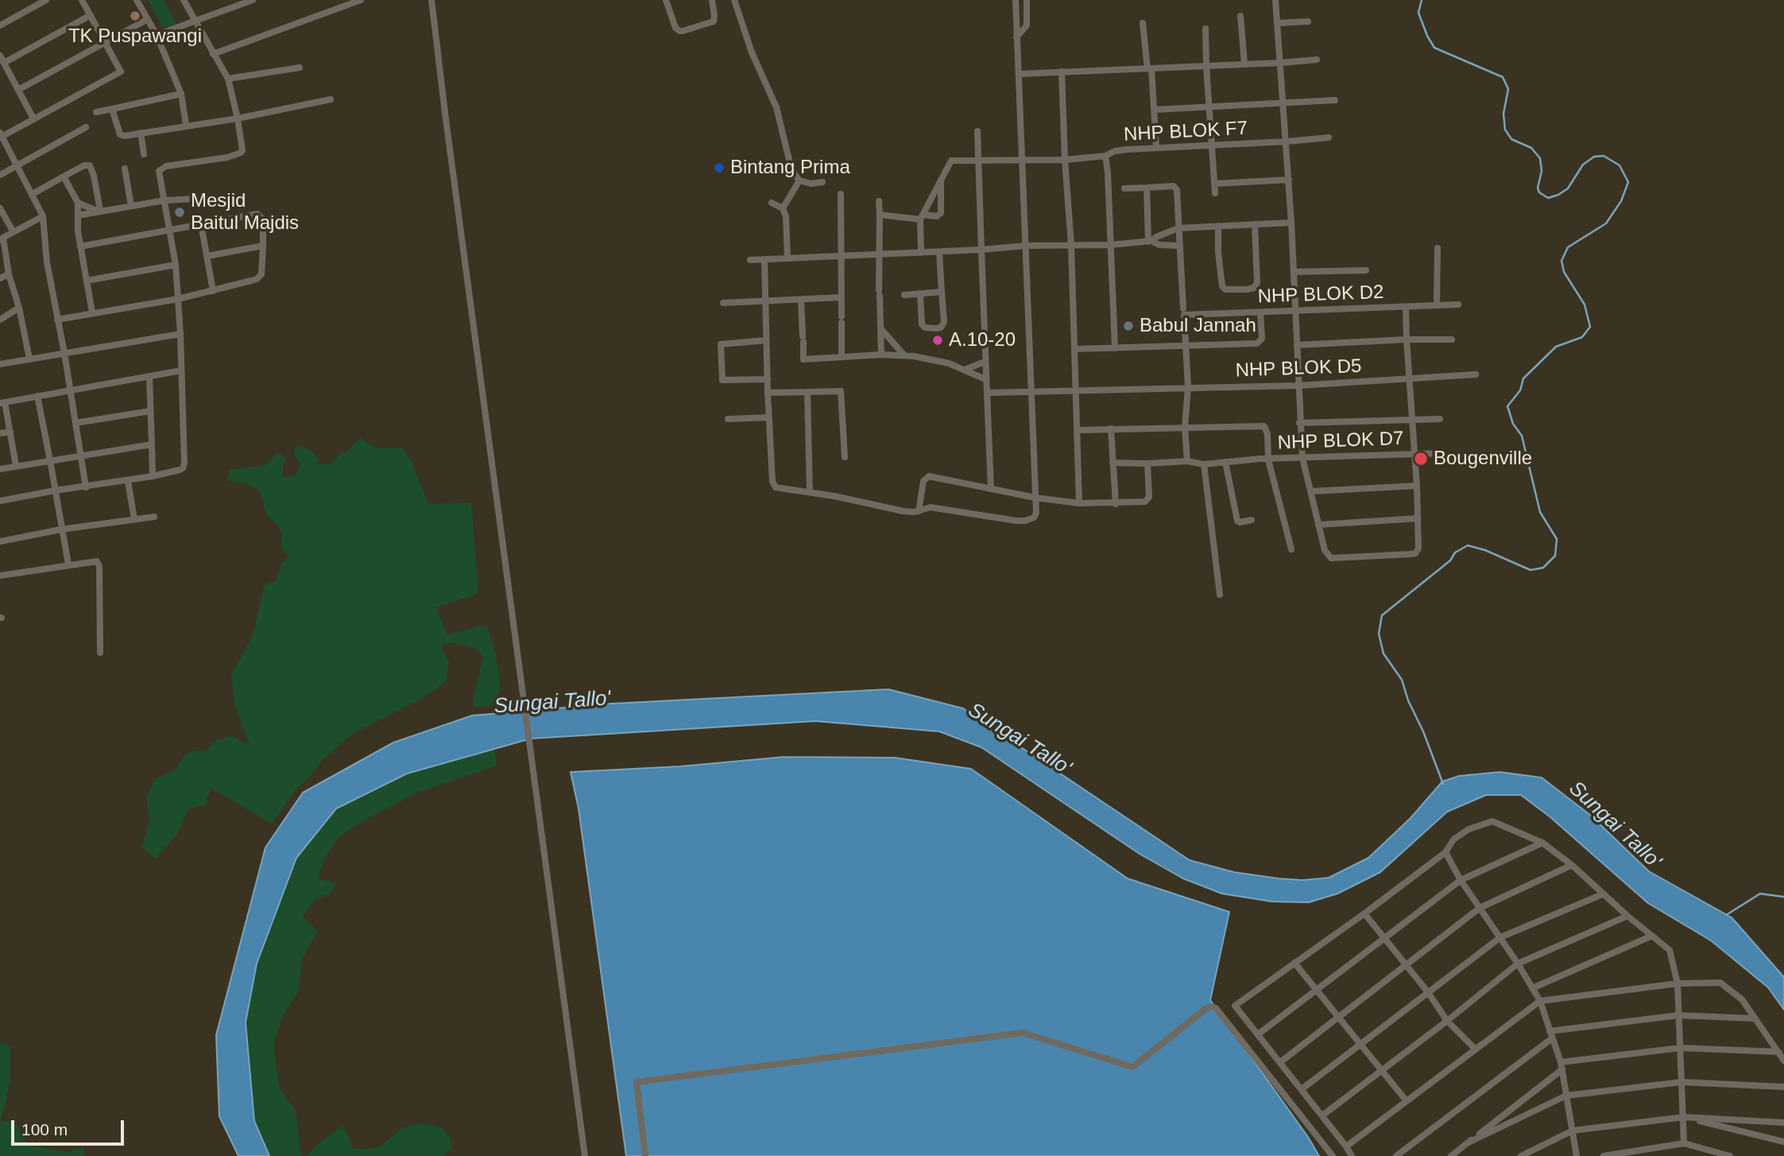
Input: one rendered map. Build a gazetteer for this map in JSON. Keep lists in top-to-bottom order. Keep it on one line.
{"streets":{"street":["NHP BLOK F7","NHP BLOK D2","NHP BLOK D5","NHP BLOK D7"]},"water":["Sungai Tallo'"],"places":["TK Puspawangi","Bintang Prima","Mesjid Baitul Majdis","Babul Jannah","A.10-20","Bougenville"],"scale_bar":"100 m"}
